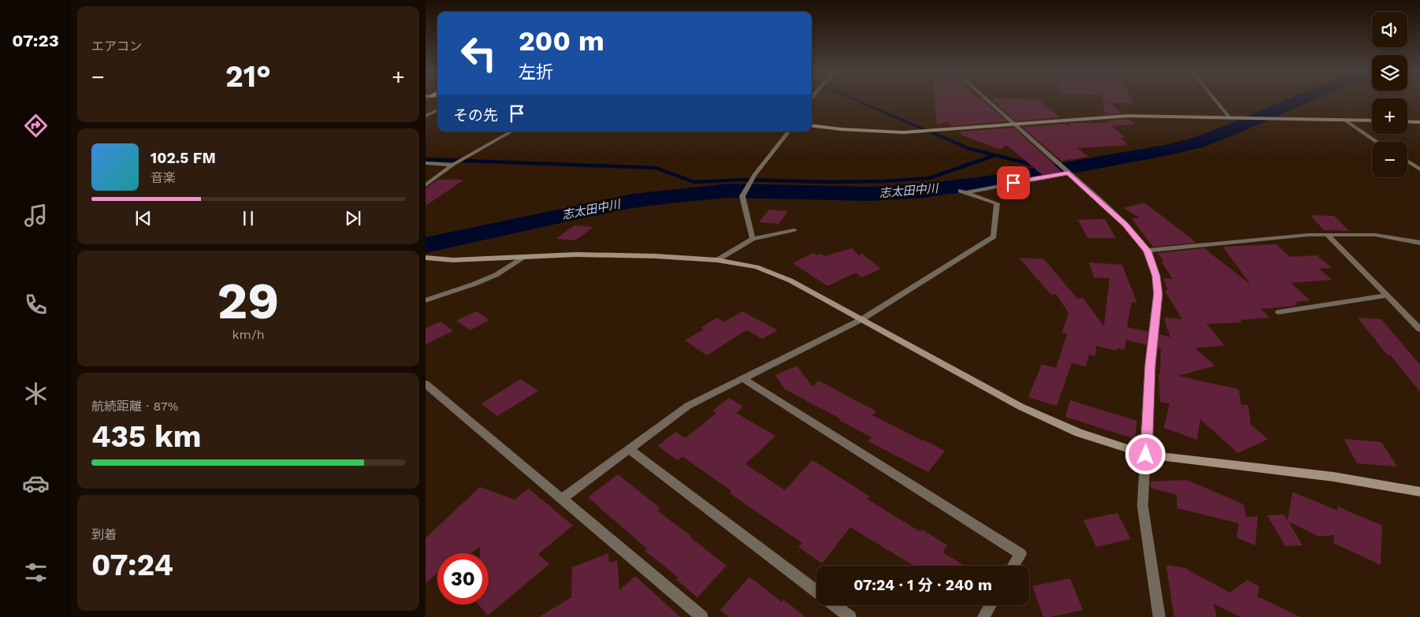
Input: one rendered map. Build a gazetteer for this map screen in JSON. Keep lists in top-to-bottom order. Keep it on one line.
{"water":["志太田中川"],"page":{"tabs":"07:23","tile":["エアコン",["29","km/h"],["航続距離 · 87%","435 km"],["到着","07:24"]],"map_buttons":["+","−"],"turn":["200 m","左折"],"heat":["−","21°","+"],"then":"その先","song":["102.5 FM","音楽"],"limit":"30","trip":"07:24 · 1 分 · 240 m"}}
